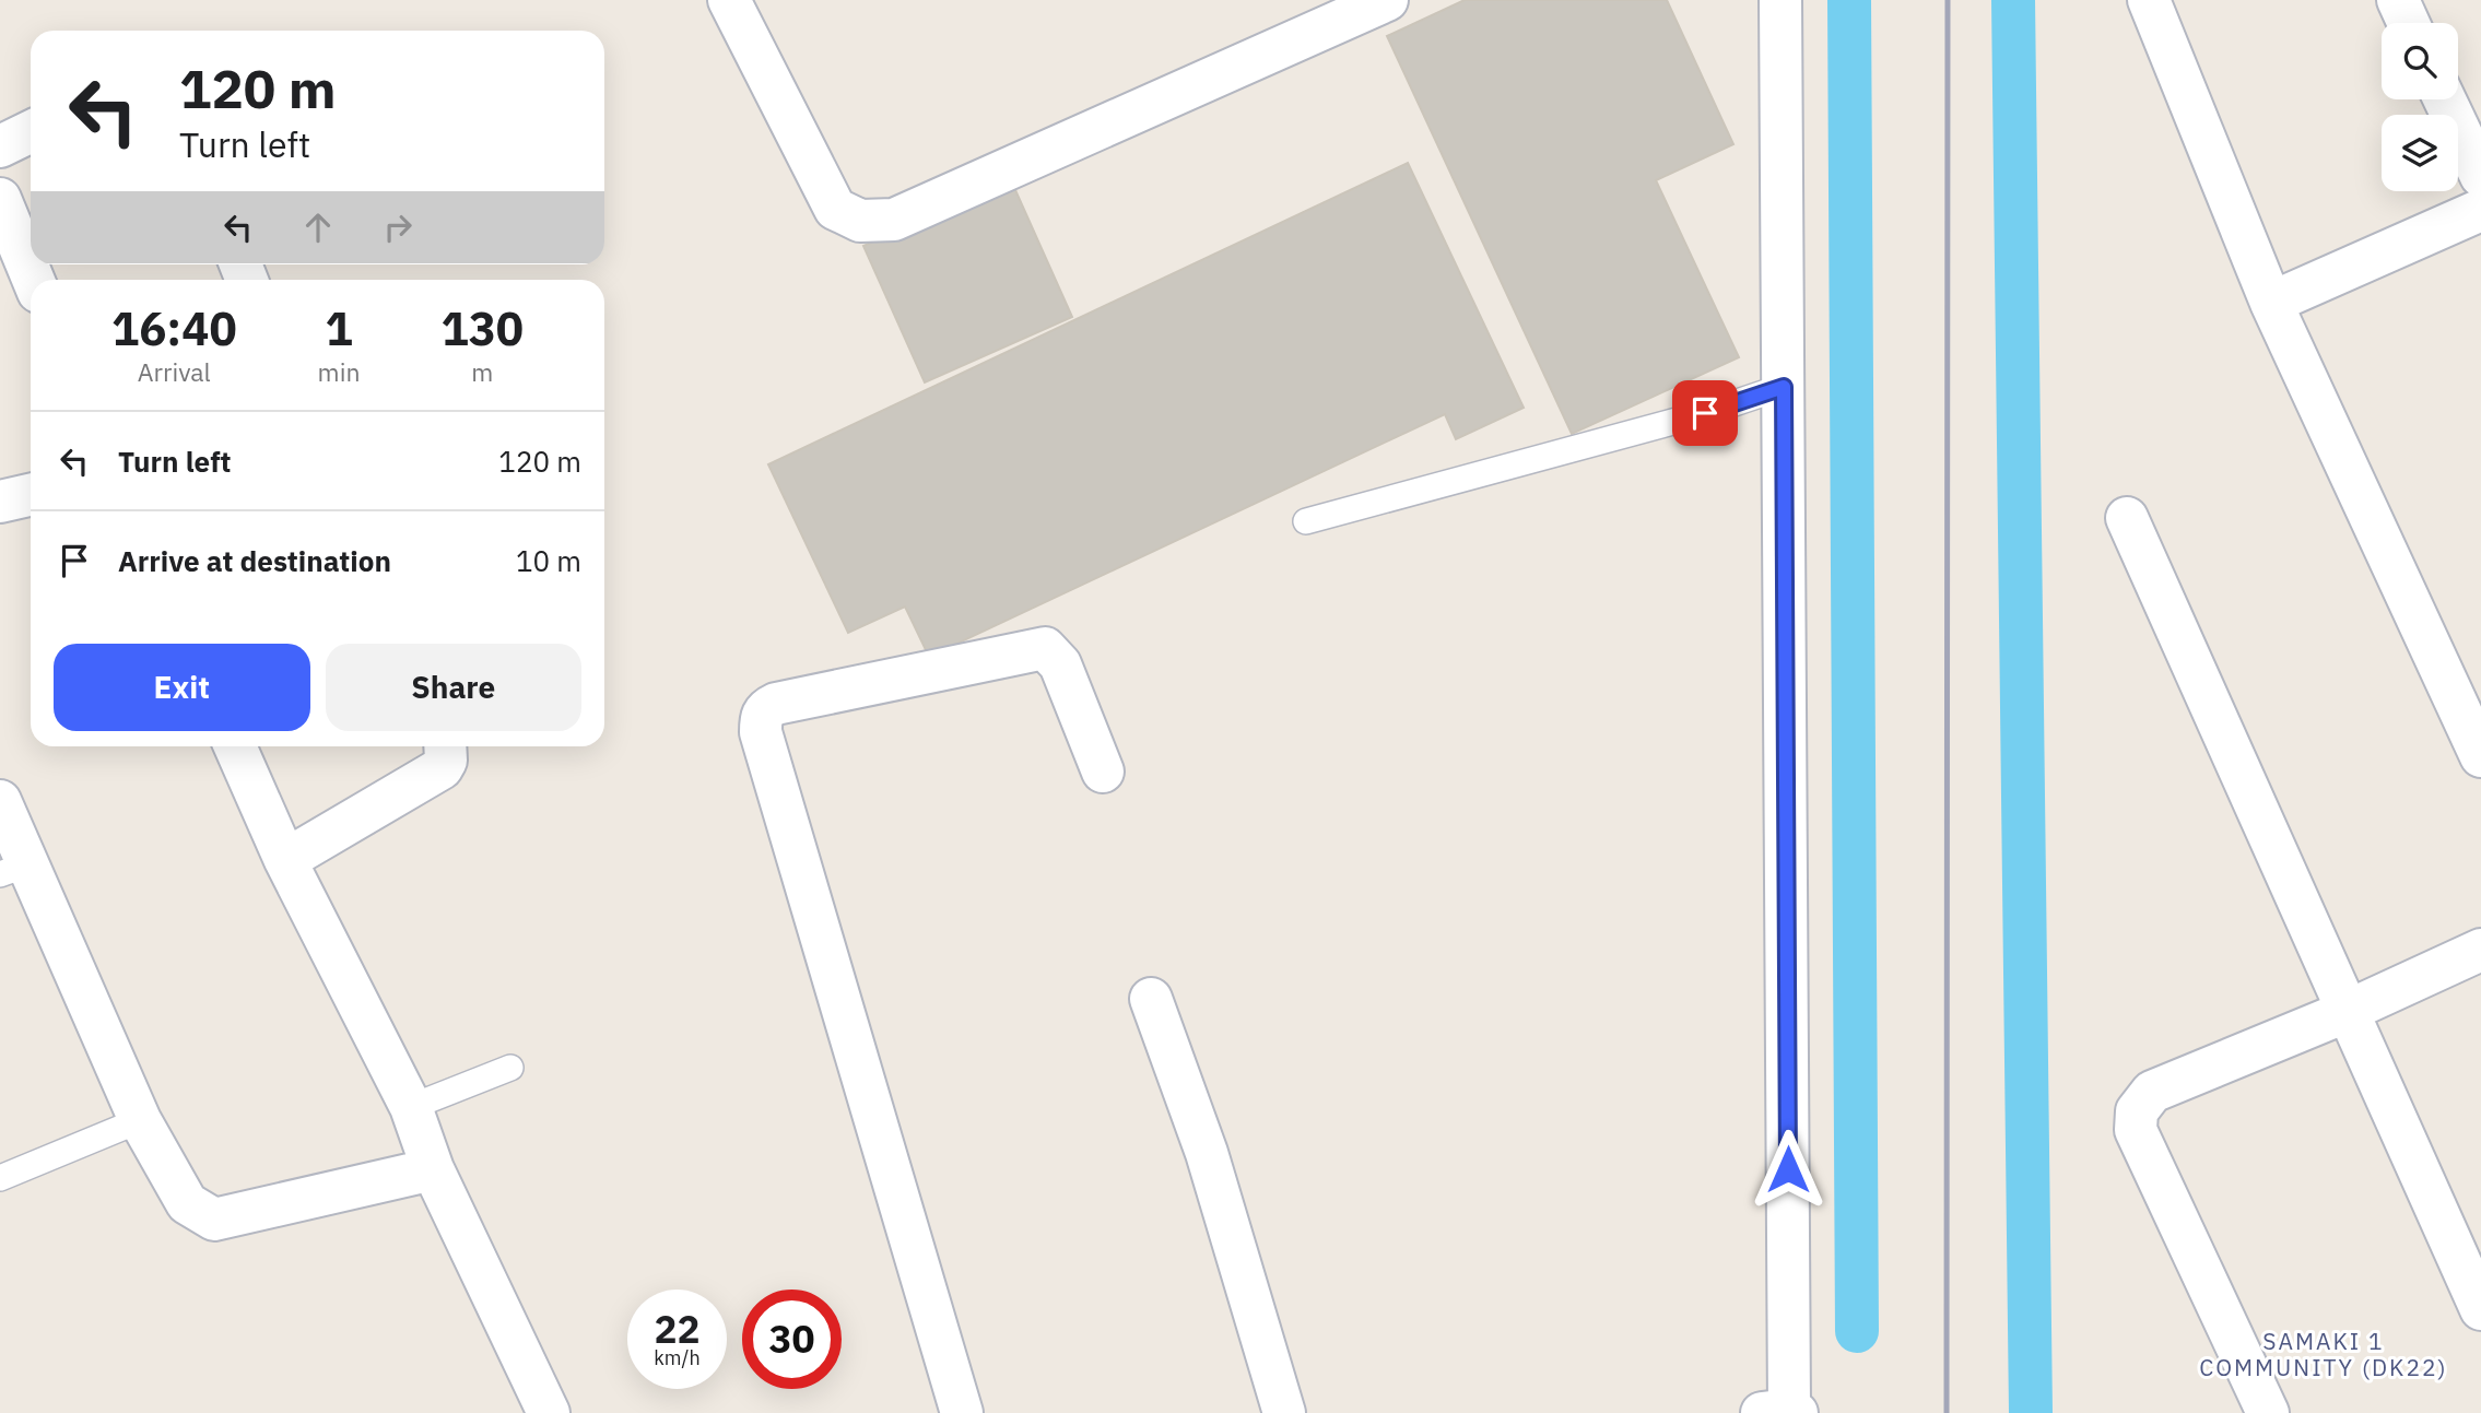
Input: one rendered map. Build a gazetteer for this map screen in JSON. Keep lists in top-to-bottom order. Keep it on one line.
{"districts":["SAMAKI 1 COMMUNITY (DK22)"],"page":{"turn":["120 m","Turn left"],"eta":["16:40","Arrival","1","min","130","m"],"list":[{"name":"Turn left","value":"120 m"},{"name":"Arrive at destination","value":"10 m"}],"buttons":["Exit","Share"],"speed":"22 km/h","limit":"30"}}
